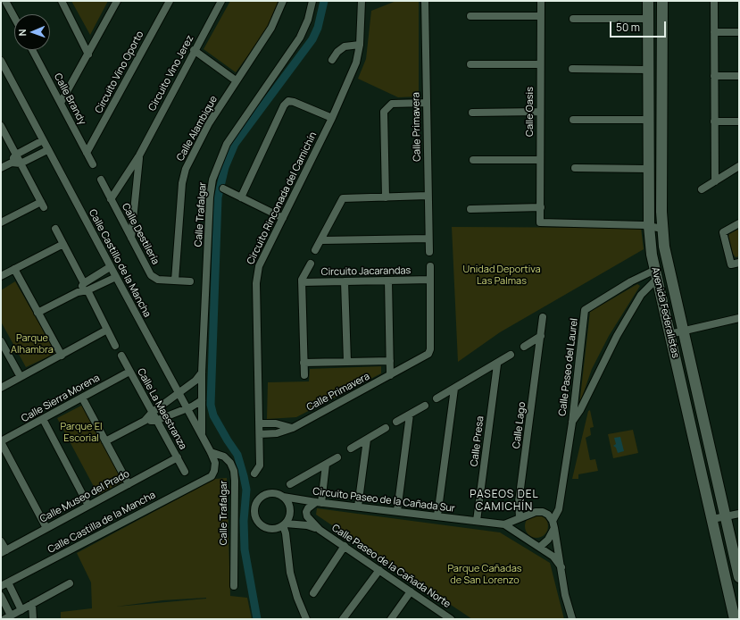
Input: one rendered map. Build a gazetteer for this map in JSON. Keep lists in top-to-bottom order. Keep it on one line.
{"streets":{"street":["Circuito Vino Oporto","Circuito Vino Jerez","Calle Brandy","Calle Oasis","Calle Primavera","Calle Alambique","Circuito Rinconada del Camichín","Calle Trafalgar","Calle Destilería","Calle Castillo de la Mancha","Circuito Jacarandas","Avenida Federalistas","Calle Paseo del Laurel","Calle Sierra Morena","Calle La Maestranza","Calle Lago","Calle Presa","Calle Museo del Prado","Circuito Paseo de la Cañada Sur","Calle Castilla de la Mancha","Calle Paseo de la Cañada Norte"]},"crossings":[["Circuito Vino Oporto","Calle Brandy"],["Circuito Vino Jerez","Calle Destilería"],["Calle Oasis","Avenida Federalistas"],["Calle Primavera","Circuito Rinconada del Camichín"],["Calle Primavera","Circuito Jacarandas"],["Calle Alambique","Calle Destilería"],["Calle Trafalgar","Calle Castillo de la Mancha"],["Calle Castillo de la Mancha","Calle Castilla de la Mancha"],["Avenida Federalistas","Calle Paseo del Laurel"],["Calle Sierra Morena","Calle La Maestranza"],["Calle La Maestranza","Calle Museo del Prado"],["Calle Presa","Circuito Paseo de la Cañada Sur"],["Circuito Paseo de la Cañada Sur","Calle Paseo de la Cañada Norte"]],"districts":["PASEOS DEL CAMICHÍN"],"parks":["Unidad Deportiva Las Palmas","Parque Alhambra","Parque El Escorial","Parque Cañadas de San Lorenzo"],"scale_bar":"50 m","north":"left"}
